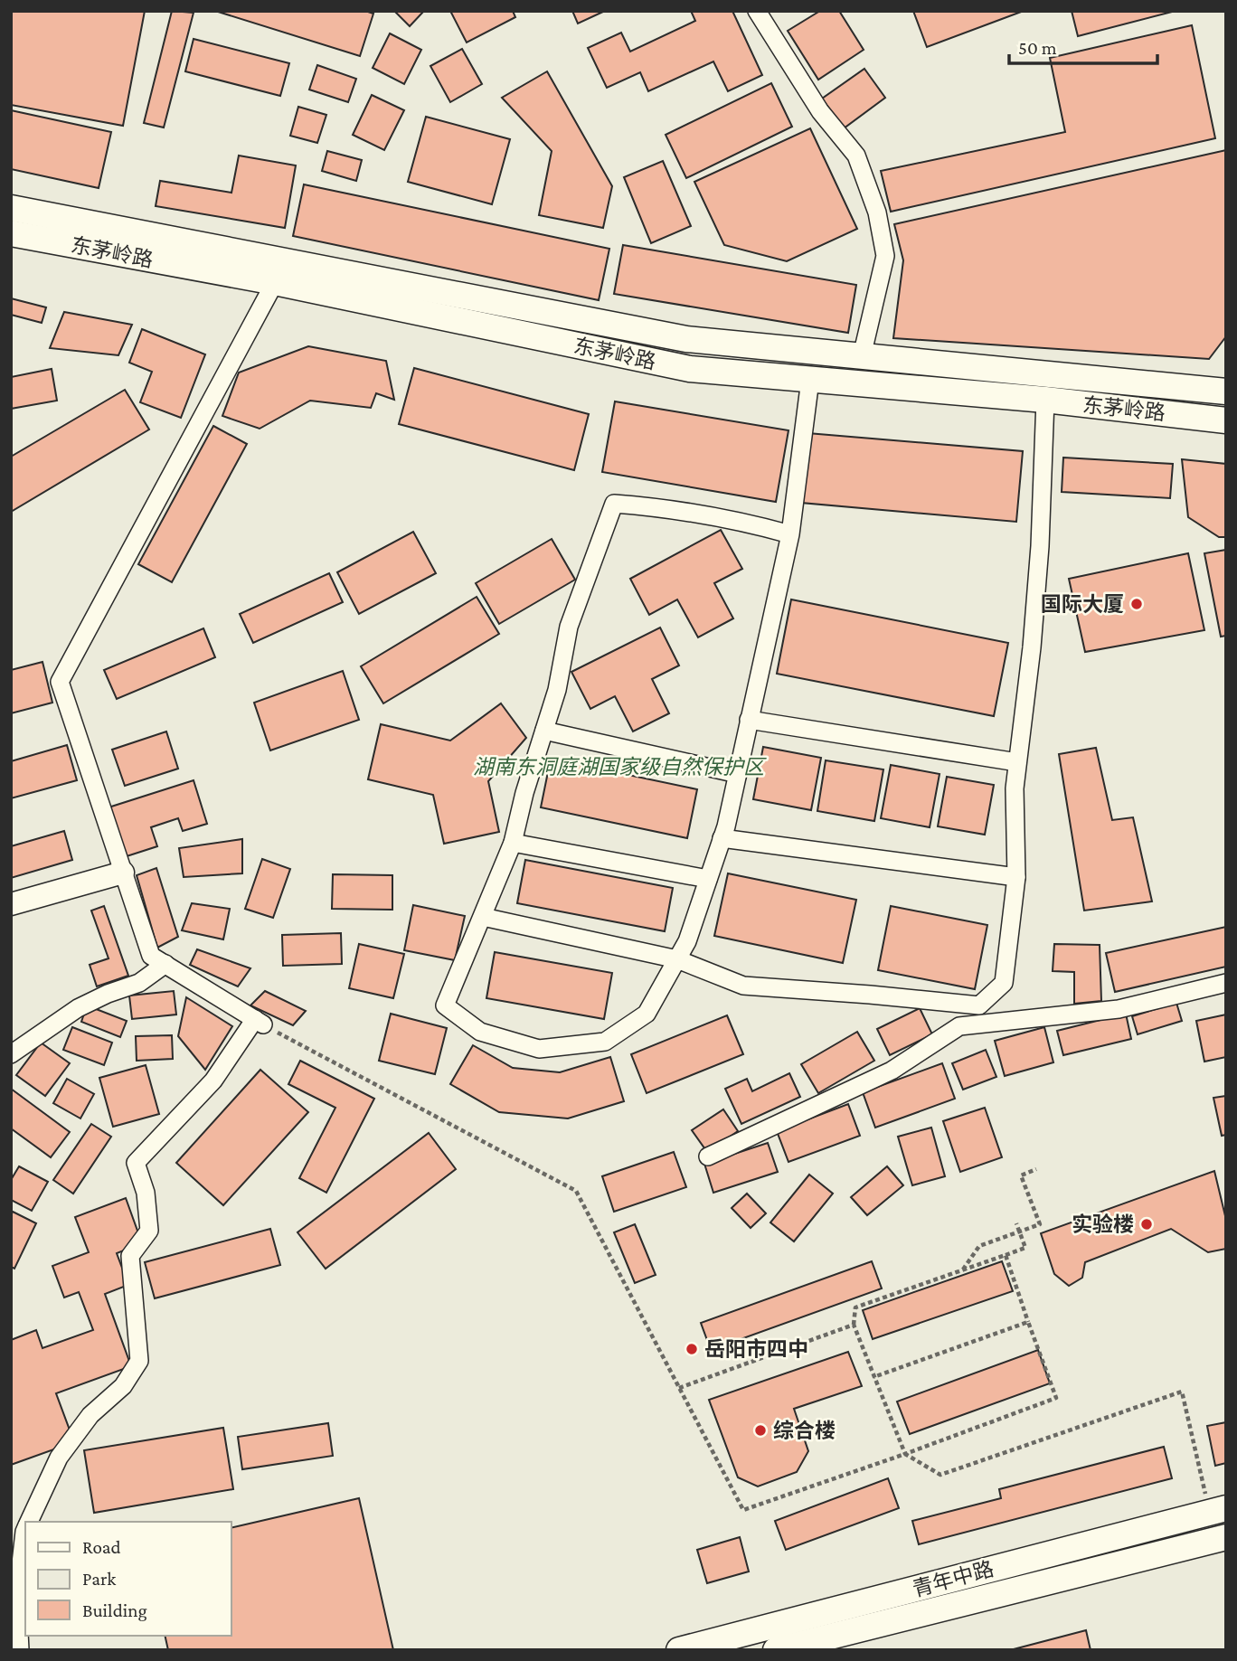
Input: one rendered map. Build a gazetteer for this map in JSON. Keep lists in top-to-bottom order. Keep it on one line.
{"streets":{"main road":["东茅岭路","青年中路"]},"parks":["湖南东洞庭湖国家级自然保护区"],"places":["国际大厦","实验楼","岳阳市四中","综合楼"],"legend":["Road","Park","Building"],"scale_bar":"50 m"}
